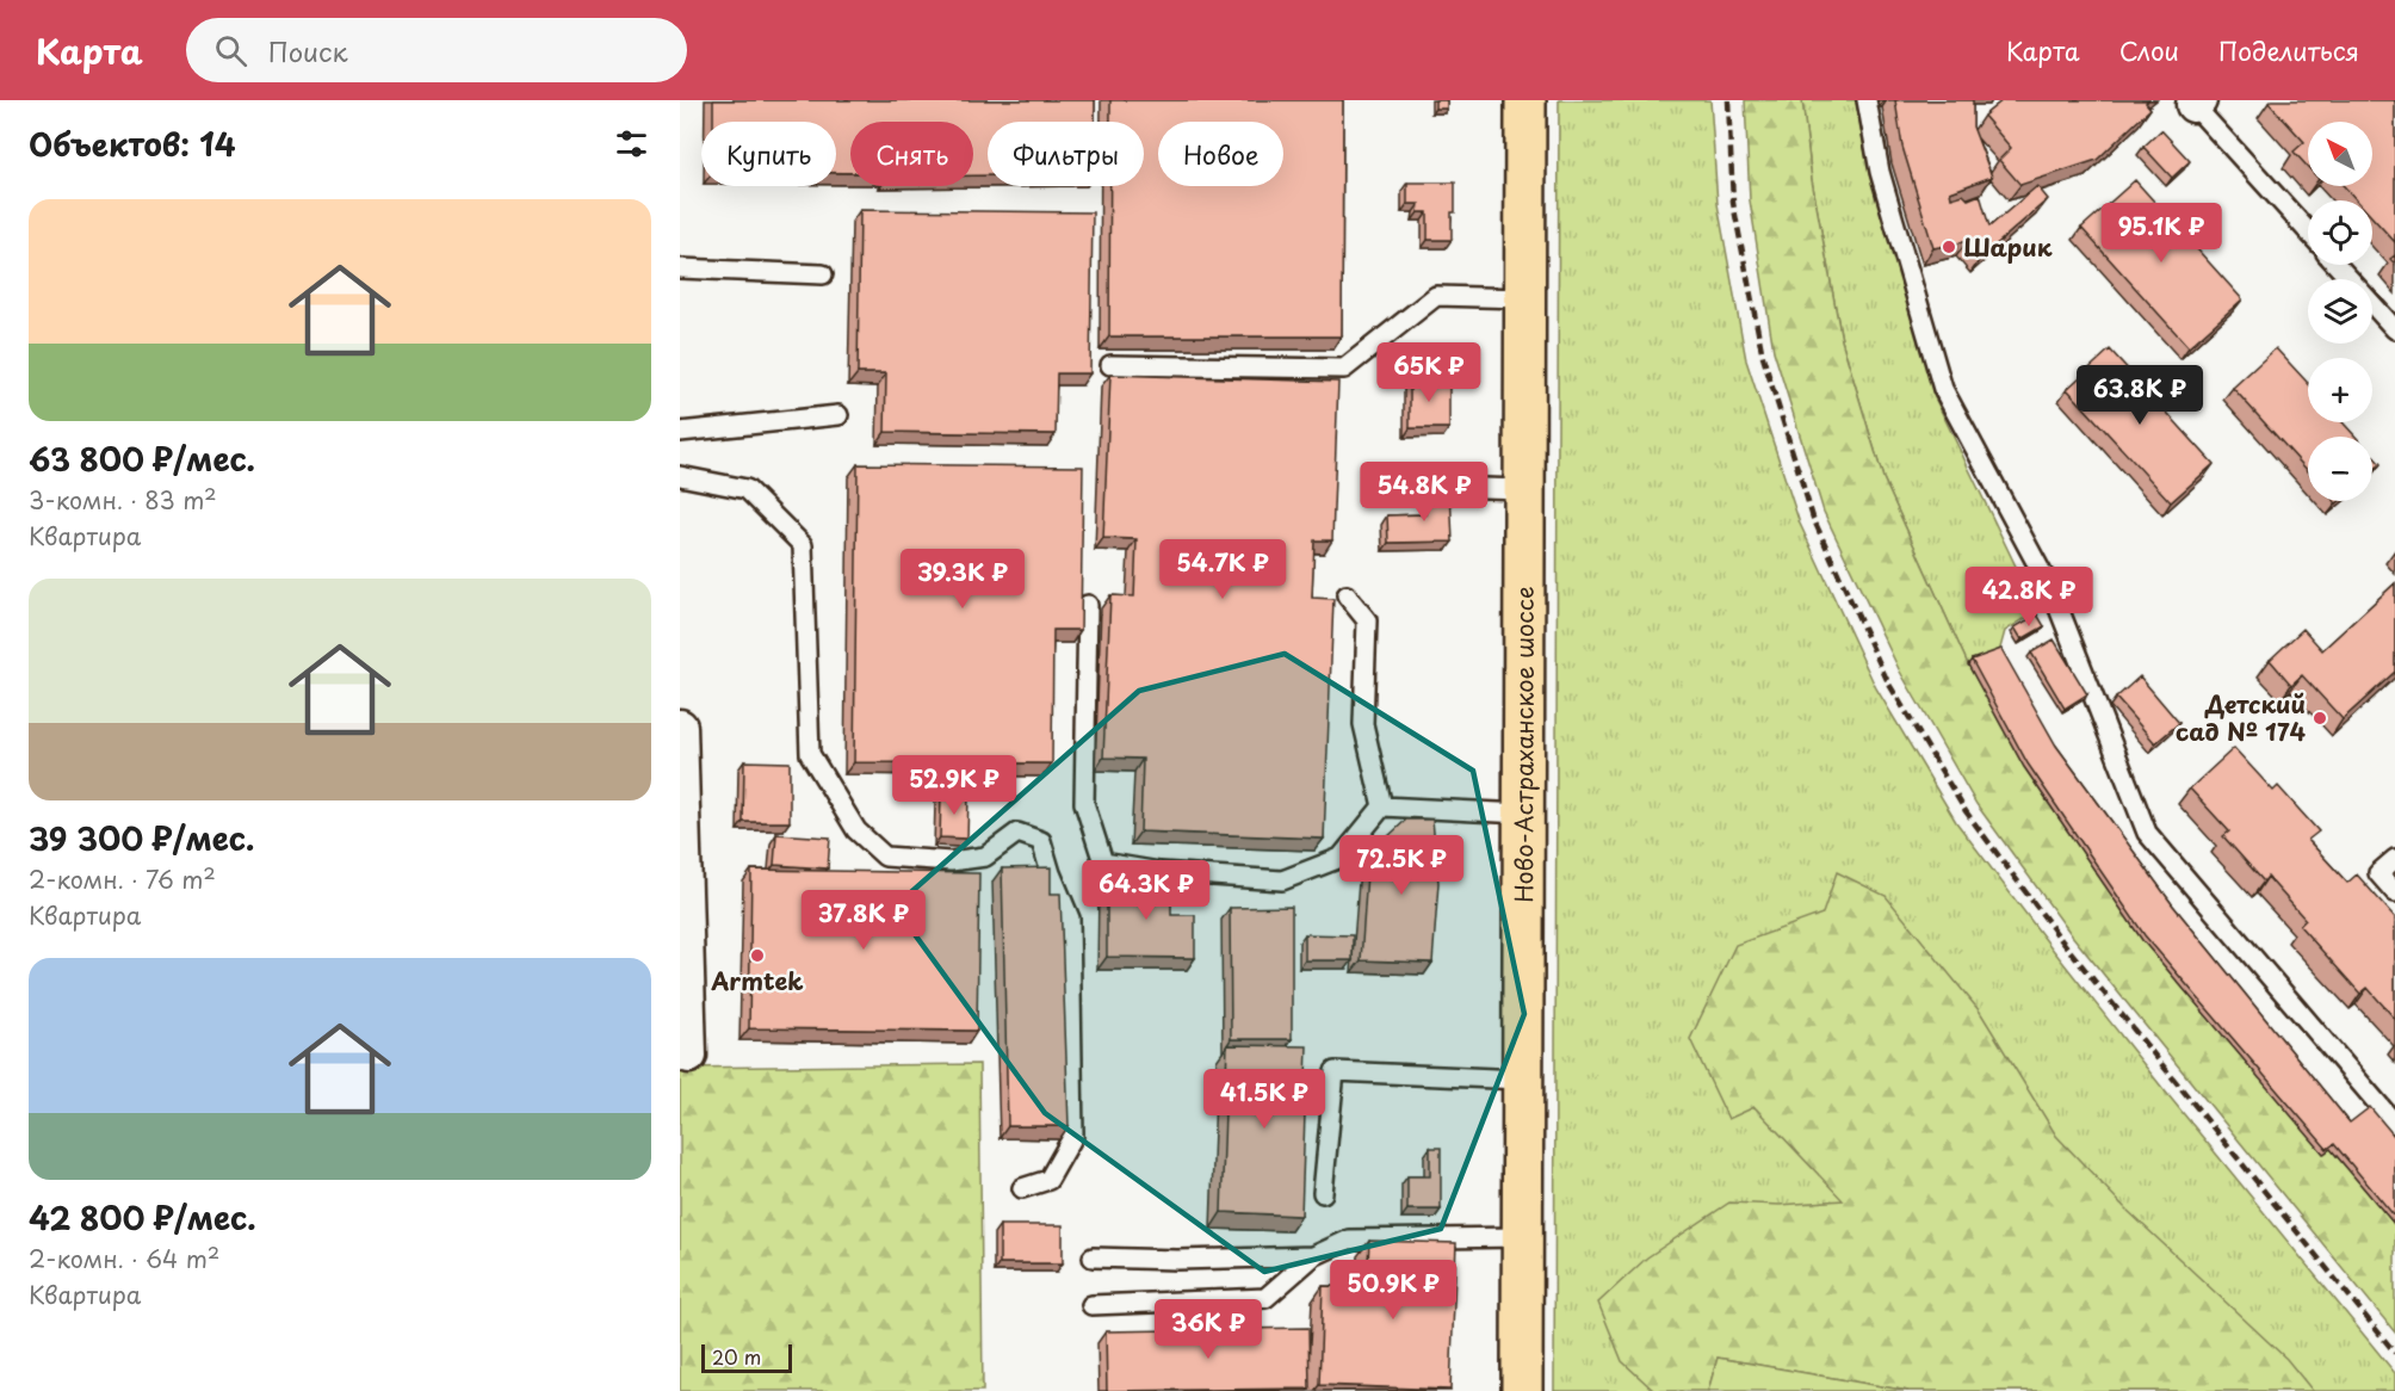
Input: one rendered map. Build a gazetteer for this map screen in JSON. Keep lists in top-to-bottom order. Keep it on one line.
{"streets":{"main road":["Ново-Астраханское шоссе"]},"places":["Шарик","Детский сад № 174","Armtek"],"scale_bar":"20 m","north":"top left","page":{"header":"Карта","search":"Поиск","nav":["Карта","Слои","Поделиться"],"heading":"Объектов: 14","map_buttons":["+","−"],"chip":["Купить","Снять","Фильтры","Новое"],"list":[{"name":"63 800 ₽/мес.","note":"3-комн. · 83 m² · Квартира"},{"name":"39 300 ₽/мес.","note":"2-комн. · 76 m² · Квартира"},{"name":"42 800 ₽/мес.","note":"2-комн. · 64 m² · Квартира"}],"price":["95.1K ₽","65K ₽","63.8K ₽","54.8K ₽","54.7K ₽","39.3K ₽","42.8K ₽","52.9K ₽","72.5K ₽","64.3K ₽","37.8K ₽","41.5K ₽","50.9K ₽","36K ₽"],"scale":"20 m"}}
